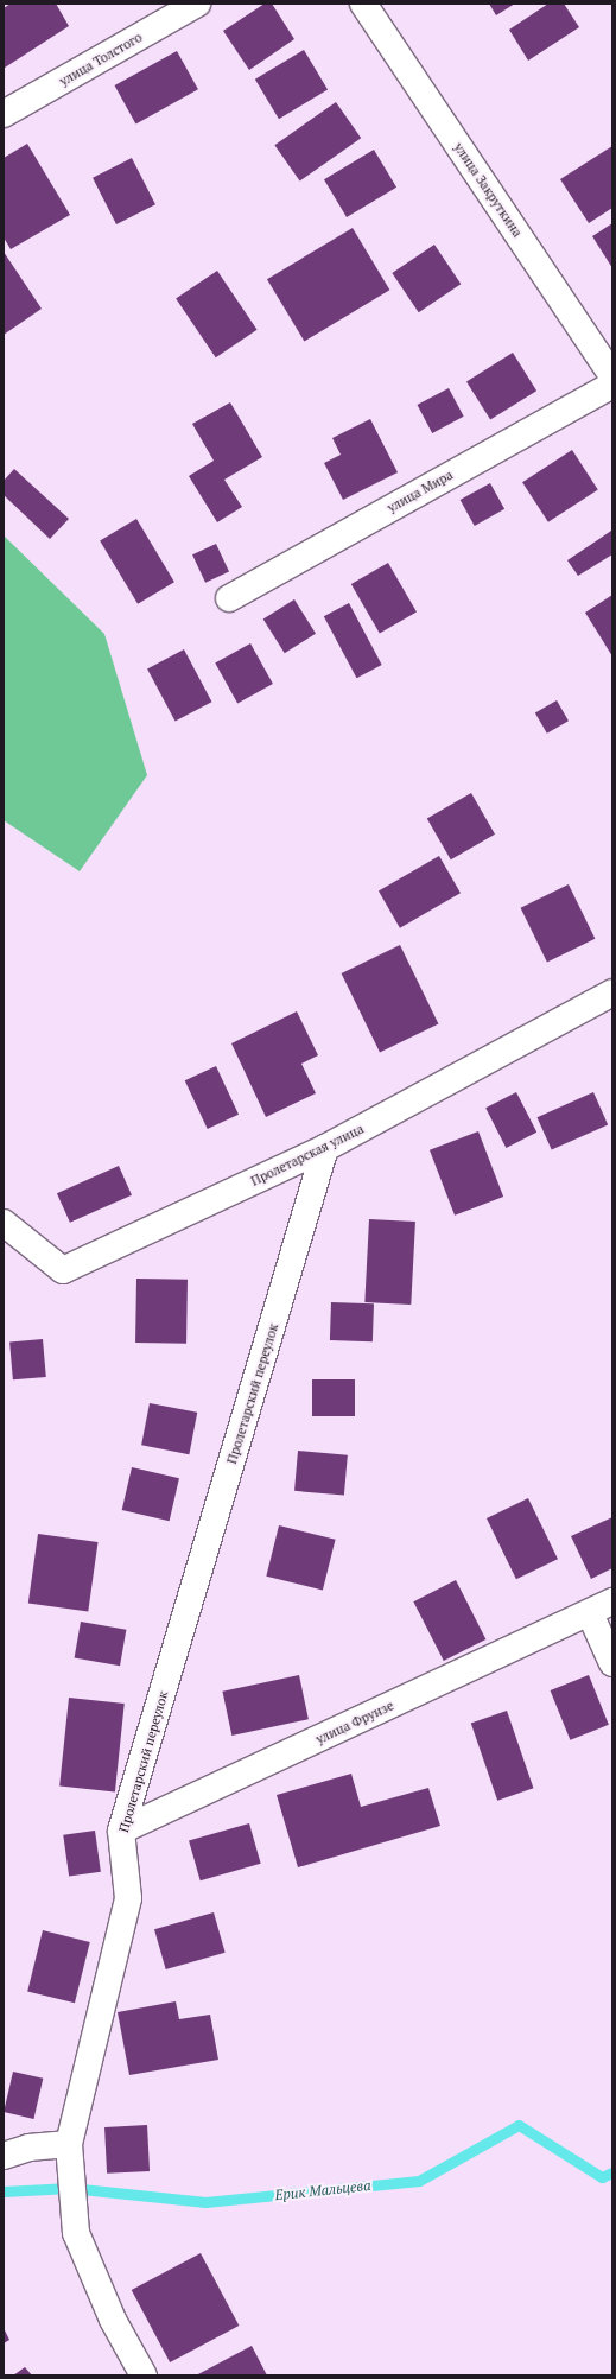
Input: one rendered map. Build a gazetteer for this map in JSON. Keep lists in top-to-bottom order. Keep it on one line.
{"streets":{"street":["улица Толстого","улица Закруткина","улица Мира","Пролетарская улица","Пролетарский переулок","улица Фрунзе"]},"crossings":[["Пролетарская улица","Пролетарский переулок"],["Пролетарский переулок","улица Фрунзе"]],"water":["Ерик Мальцева"]}
